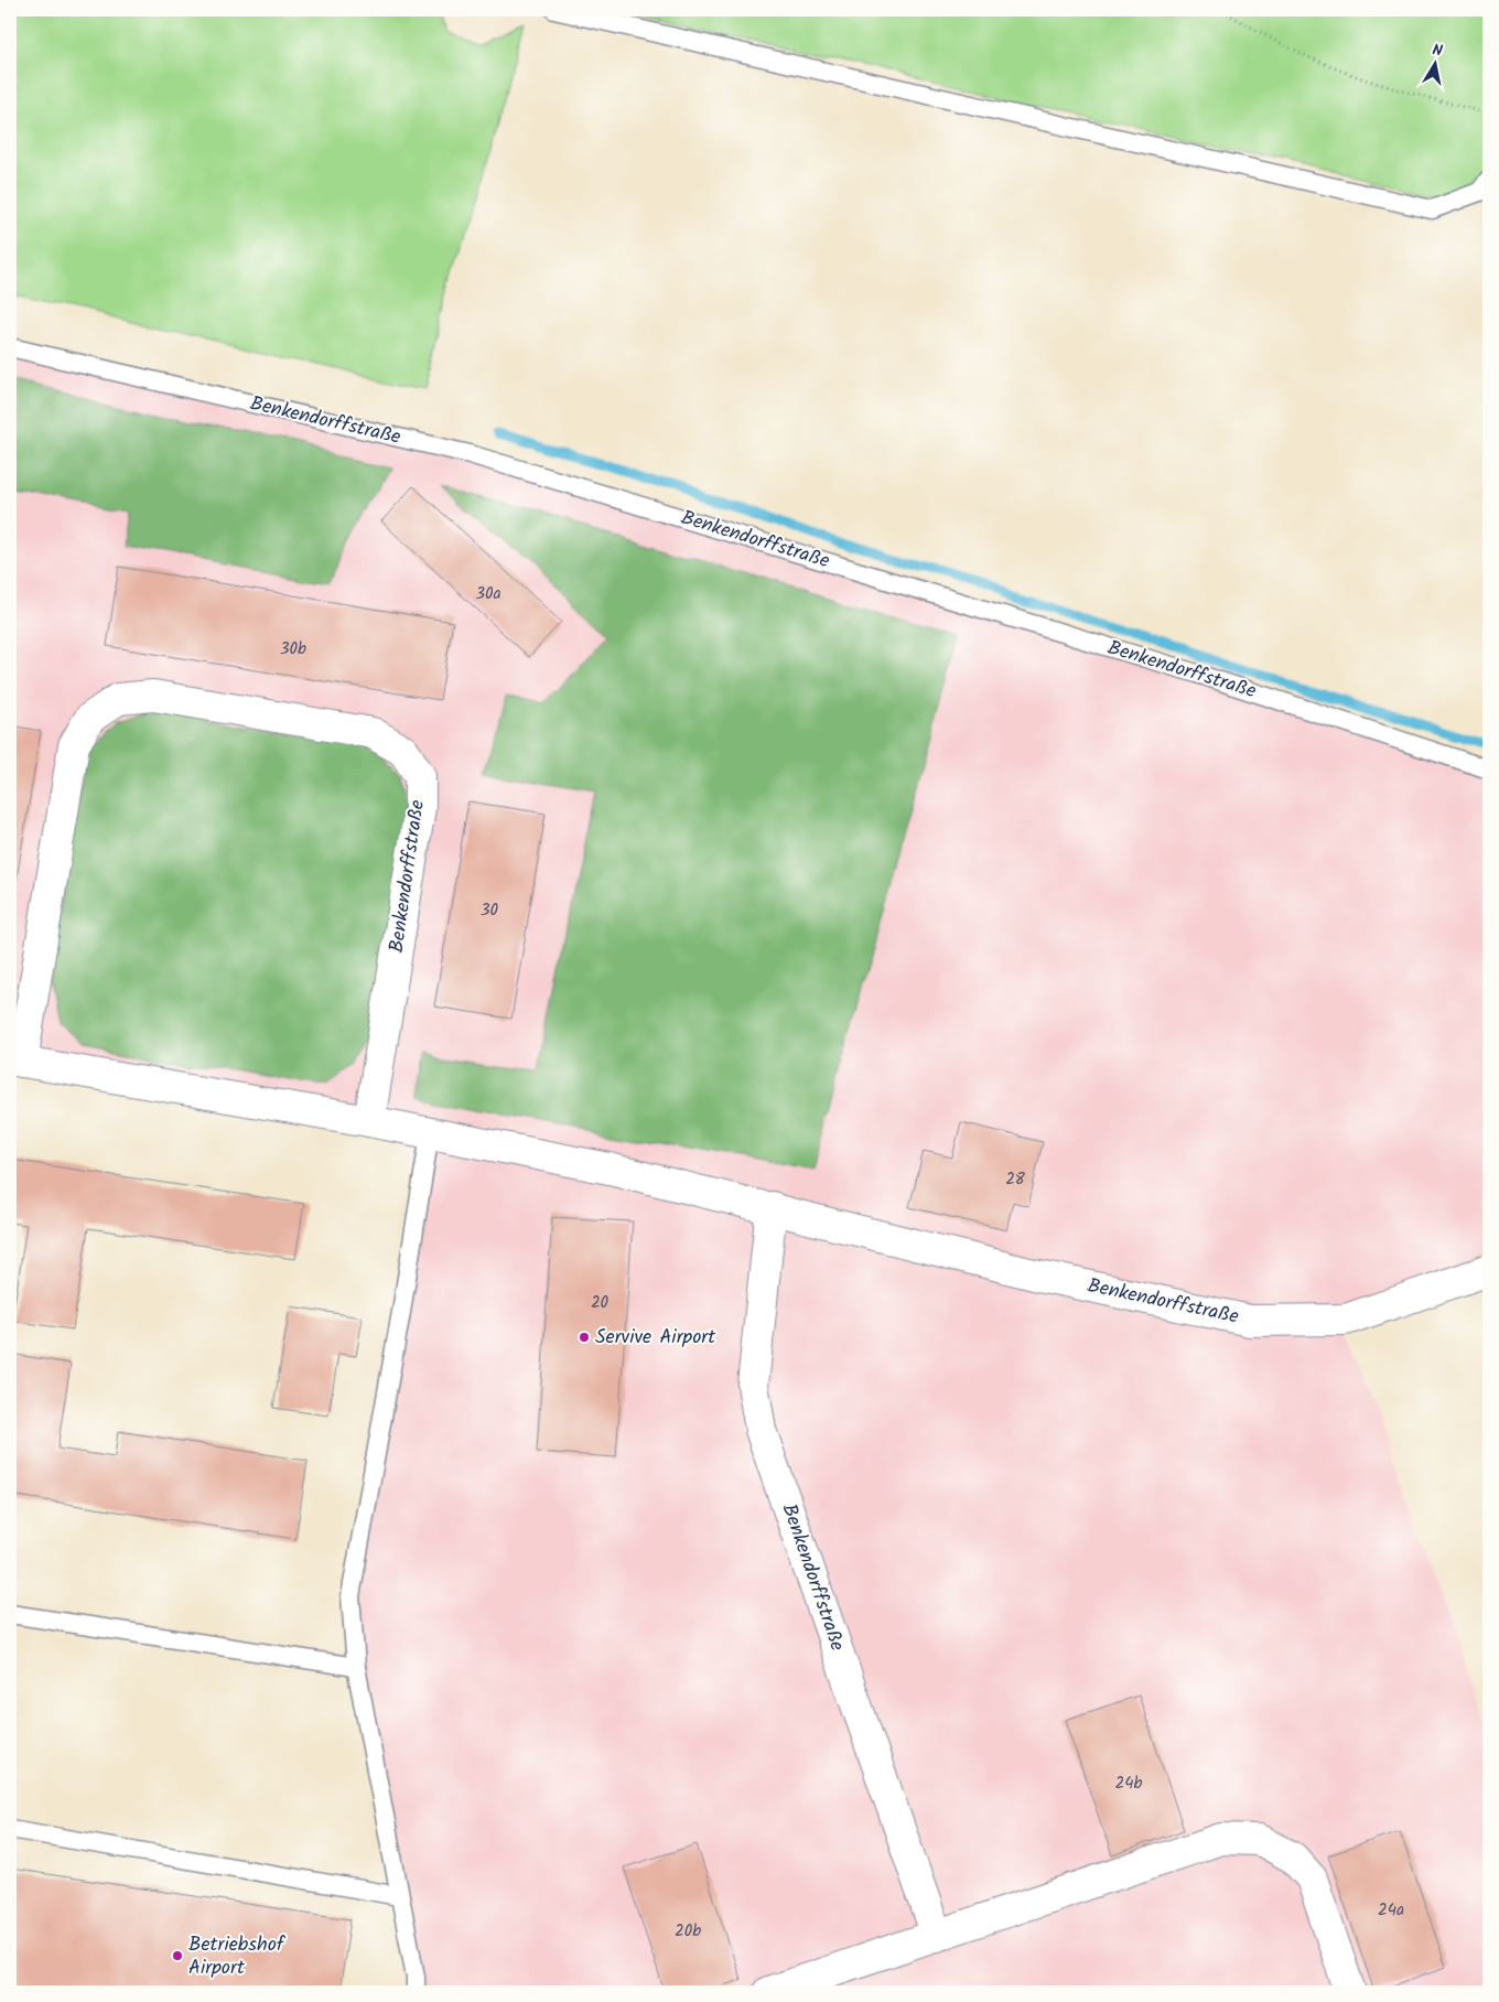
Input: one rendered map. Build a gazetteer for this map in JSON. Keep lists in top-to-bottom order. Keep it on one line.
{"streets":{"street":["Benkendorffstraße"]},"places":["Servive Airport","Betriebshof Airport"],"house_numbers":["30a","30b","30","28","20","24b","24a","20b"],"north":"top"}
